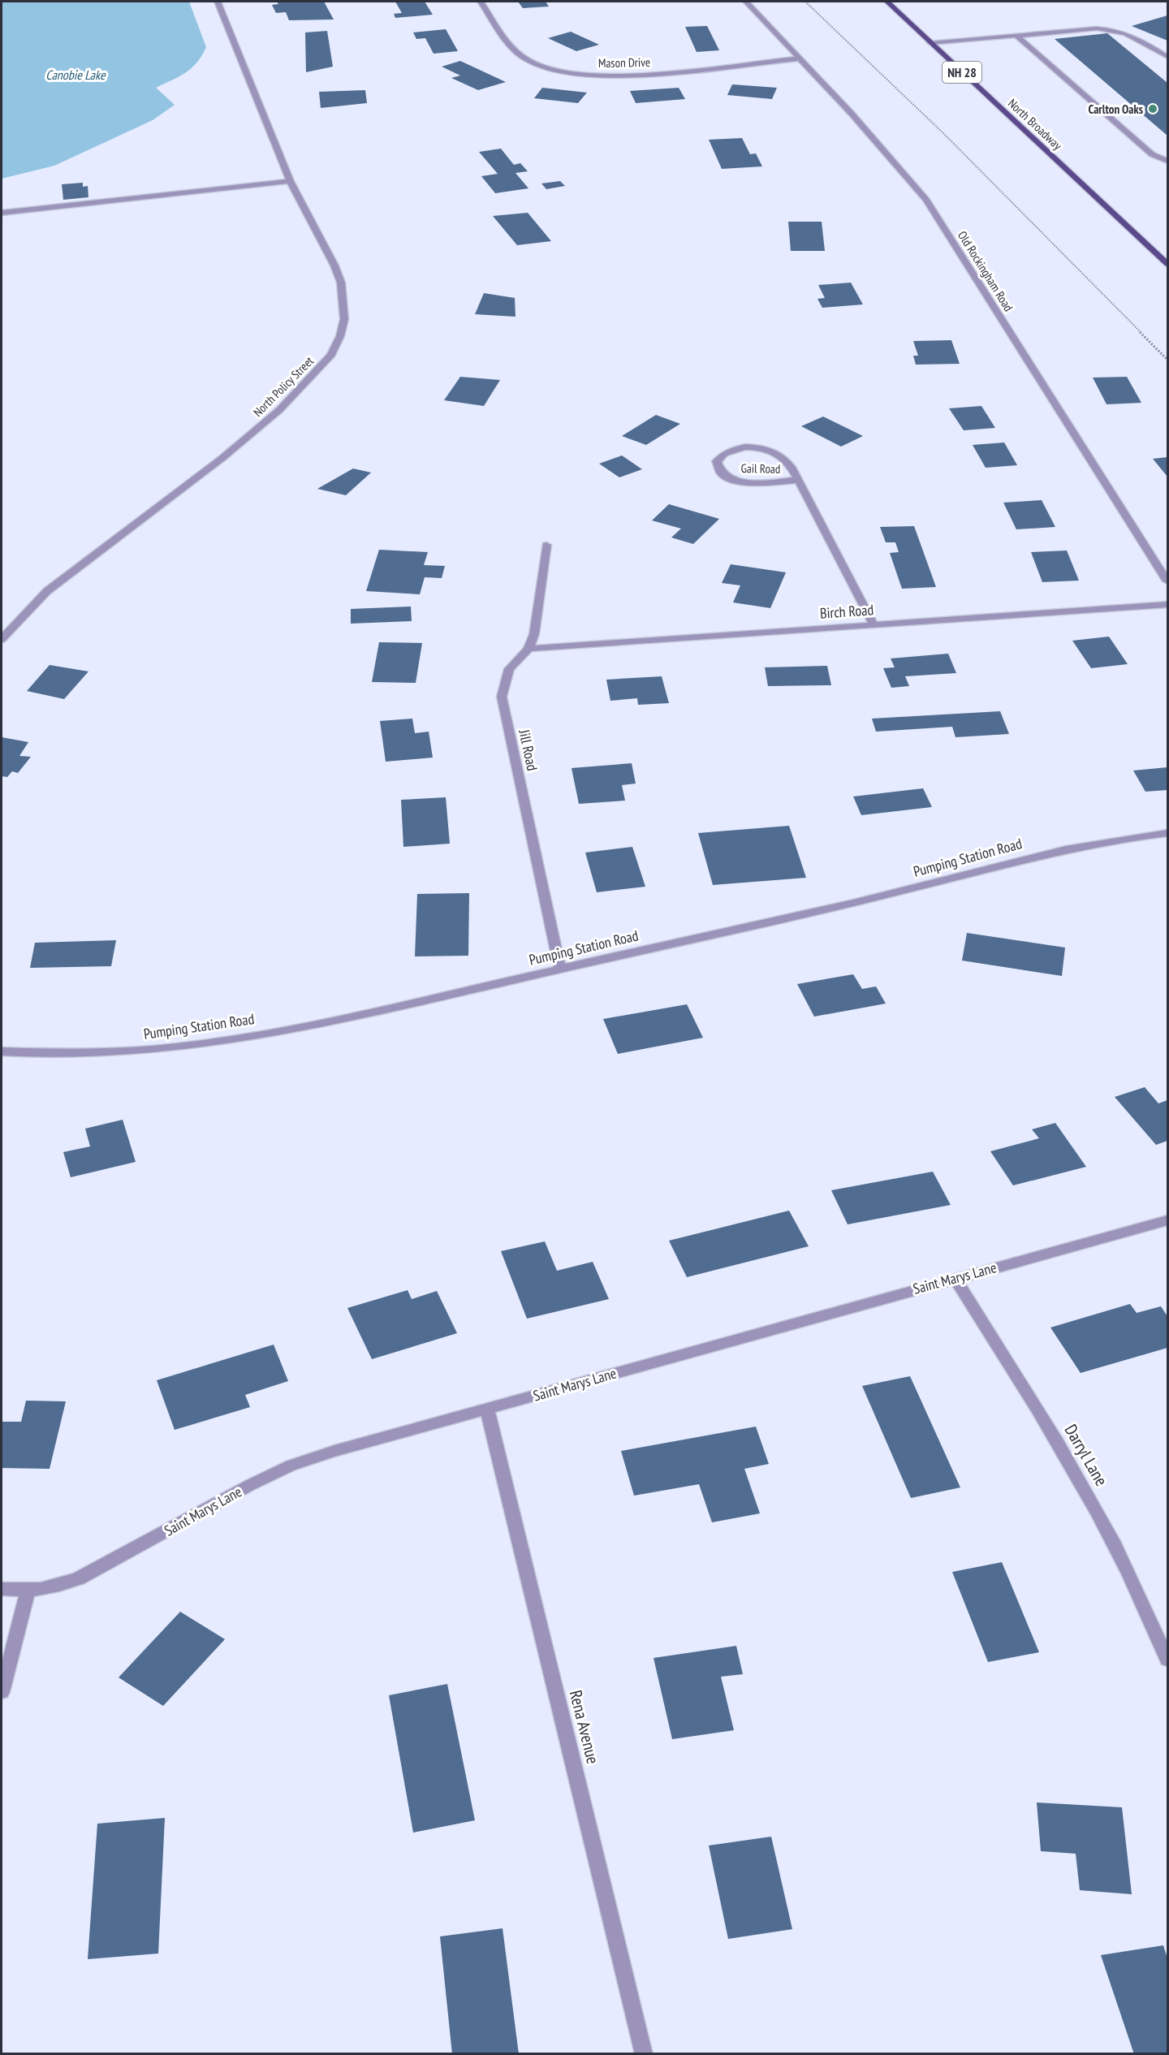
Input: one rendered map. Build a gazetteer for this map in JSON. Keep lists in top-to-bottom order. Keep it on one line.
{"streets":{"main road":["NH 28","North Broadway"],"street":["Mason Drive","Old Rockingham Road","North Policy Street","Gail Road","Birch Road","Jill Road","Pumping Station Road","Saint Marys Lane","Darryl Lane","Rena Avenue"]},"crossings":[["Mason Drive","Old Rockingham Road"],["Gail Road","Birch Road"],["Birch Road","Jill Road"],["Jill Road","Pumping Station Road"],["Saint Marys Lane","Darryl Lane"],["Saint Marys Lane","Rena Avenue"]],"water":["Canobie Lake"],"places":["Carlton Oaks"]}
